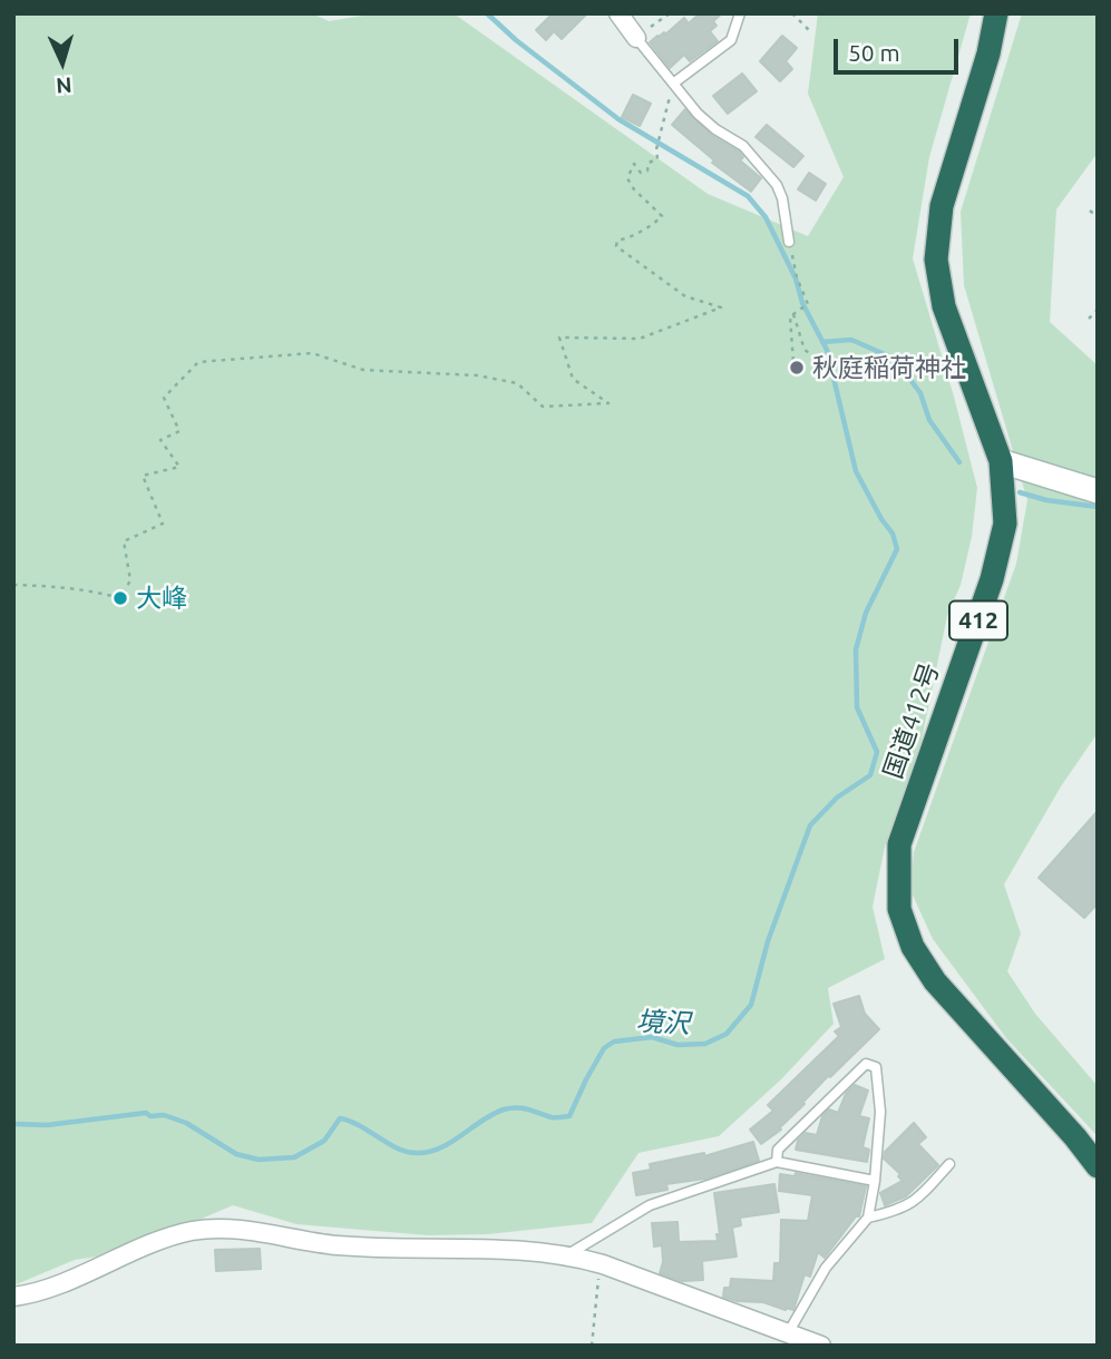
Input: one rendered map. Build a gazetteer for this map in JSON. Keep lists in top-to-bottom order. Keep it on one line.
{"streets":{"highway":["412","国道412号"]},"water":["境沢"],"places":["秋庭稲荷神社","大峰"],"scale_bar":"50 m","north":"bottom"}
